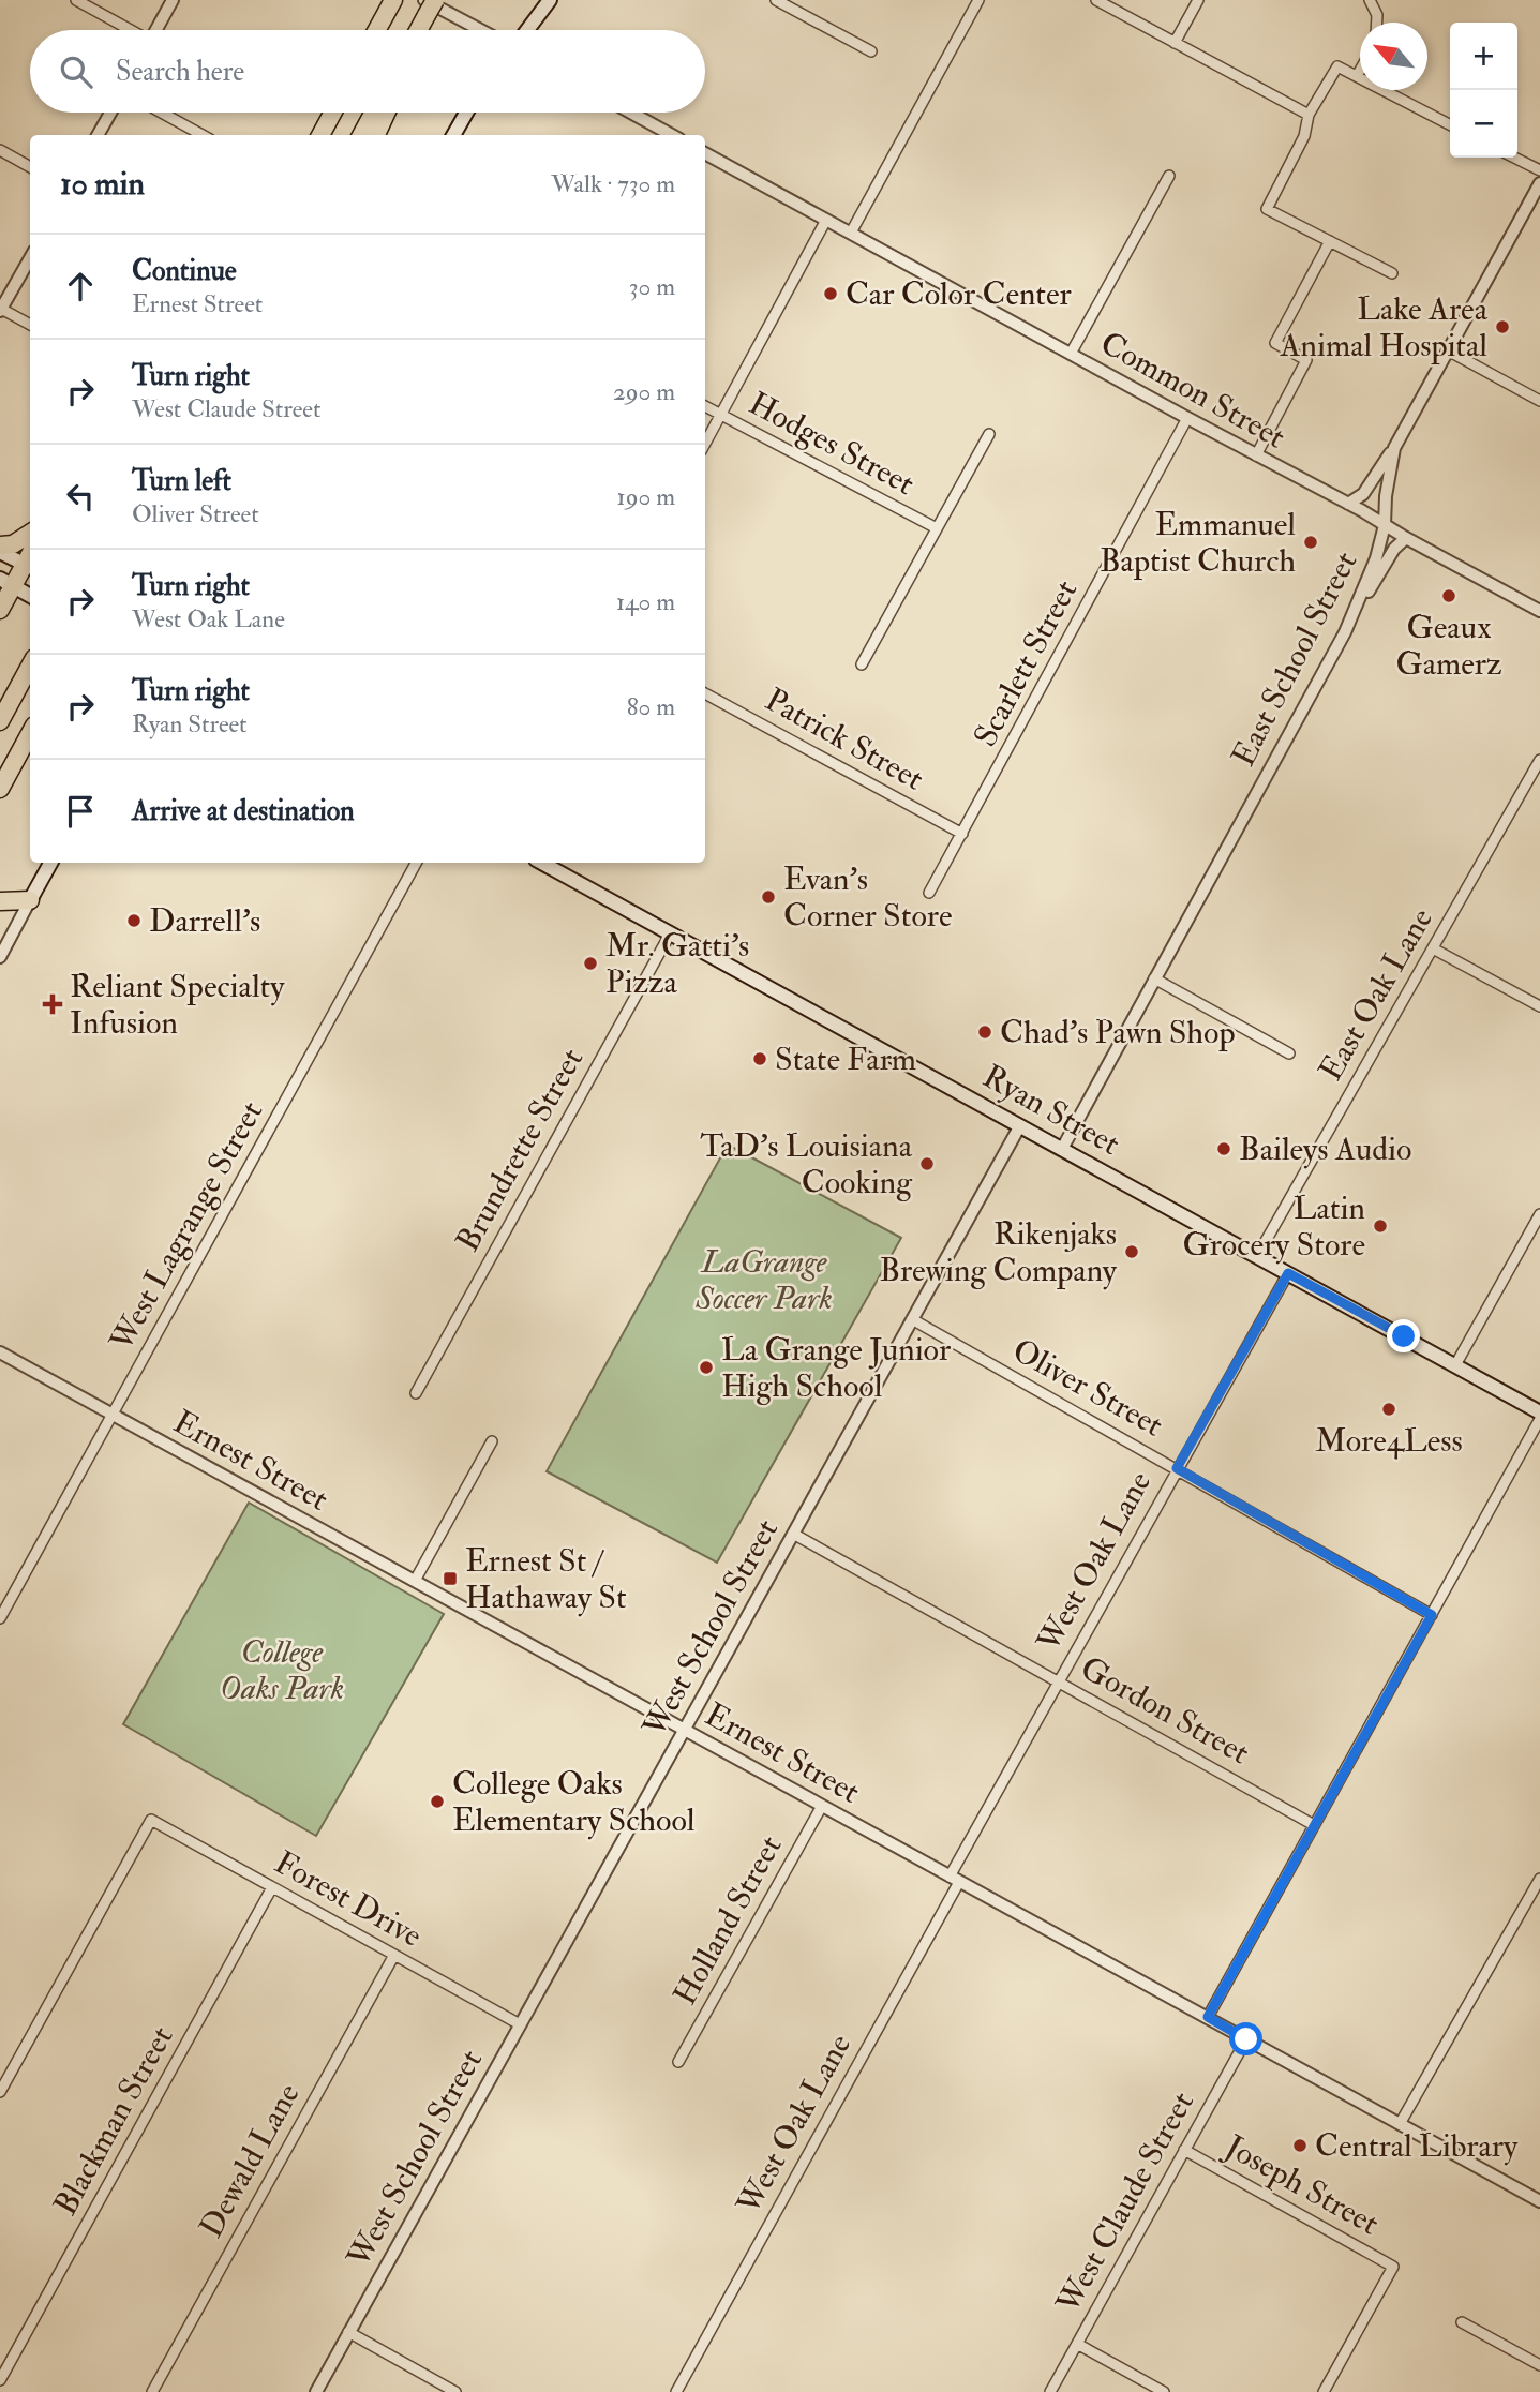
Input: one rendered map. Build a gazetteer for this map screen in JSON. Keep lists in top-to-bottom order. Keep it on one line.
{"streets":{"main road":["Ryan Street"],"street":["Common Street","Hodges Street","East School Street","Scarlett Street","Patrick Street","East Oak Lane","Brundrette Street","West Lagrange Street","Oliver Street","Ernest Street","West Oak Lane","West School Street","Gordon Street","Forest Drive","Holland Street","Blackman Street","Dewald Lane","Joseph Street","West Claude Street"]},"crossings":[["Common Street","East School Street"],["Common Street","Scarlett Street"],["East School Street","Ryan Street"],["Scarlett Street","Patrick Street"],["East Oak Lane","Ryan Street"],["Ryan Street","Brundrette Street"],["Ryan Street","West Oak Lane"],["Ryan Street","West School Street"],["West Lagrange Street","Ernest Street"],["Oliver Street","West Oak Lane"],["Oliver Street","West School Street"],["Ernest Street","West Oak Lane"],["Ernest Street","West School Street"],["Ernest Street","Holland Street"],["Ernest Street","West Claude Street"],["West Oak Lane","Gordon Street"],["West School Street","Gordon Street"],["West School Street","Forest Drive"],["Forest Drive","Blackman Street"],["Forest Drive","Dewald Lane"],["Joseph Street","West Claude Street"]],"parks":["LaGrange Soccer Park","College Oaks Park"],"places":{"other":["Car Color Center","Lake Area Animal Hospital","Emmanuel Baptist Church","Geaux Gamerz","Evan's Corner Store","Darrell's","Mr. Gatti's Pizza","Chad's Pawn Shop","State Farm","Baileys Audio","TaD's Louisiana Cooking","Latin Grocery Store","Rikenjaks Brewing Company","La Grange Junior High School","More4Less","College Oaks Elementary School","Central Library"],"health":["Reliant Specialty Infusion"],"transit":["Ernest St / Hathaway St"]},"north":"top left","page":{"map_buttons":["+","−"],"search":"Search here","heading":["10 min","Walk · 730 m"],"list":[["Continue","Ernest Street","30 m"],["Turn right","West Claude Street","290 m"],["Turn left","Oliver Street","190 m"],["Turn right","West Oak Lane","140 m"],["Turn right","Ryan Street","80 m"],"Arrive at destination"]}}
